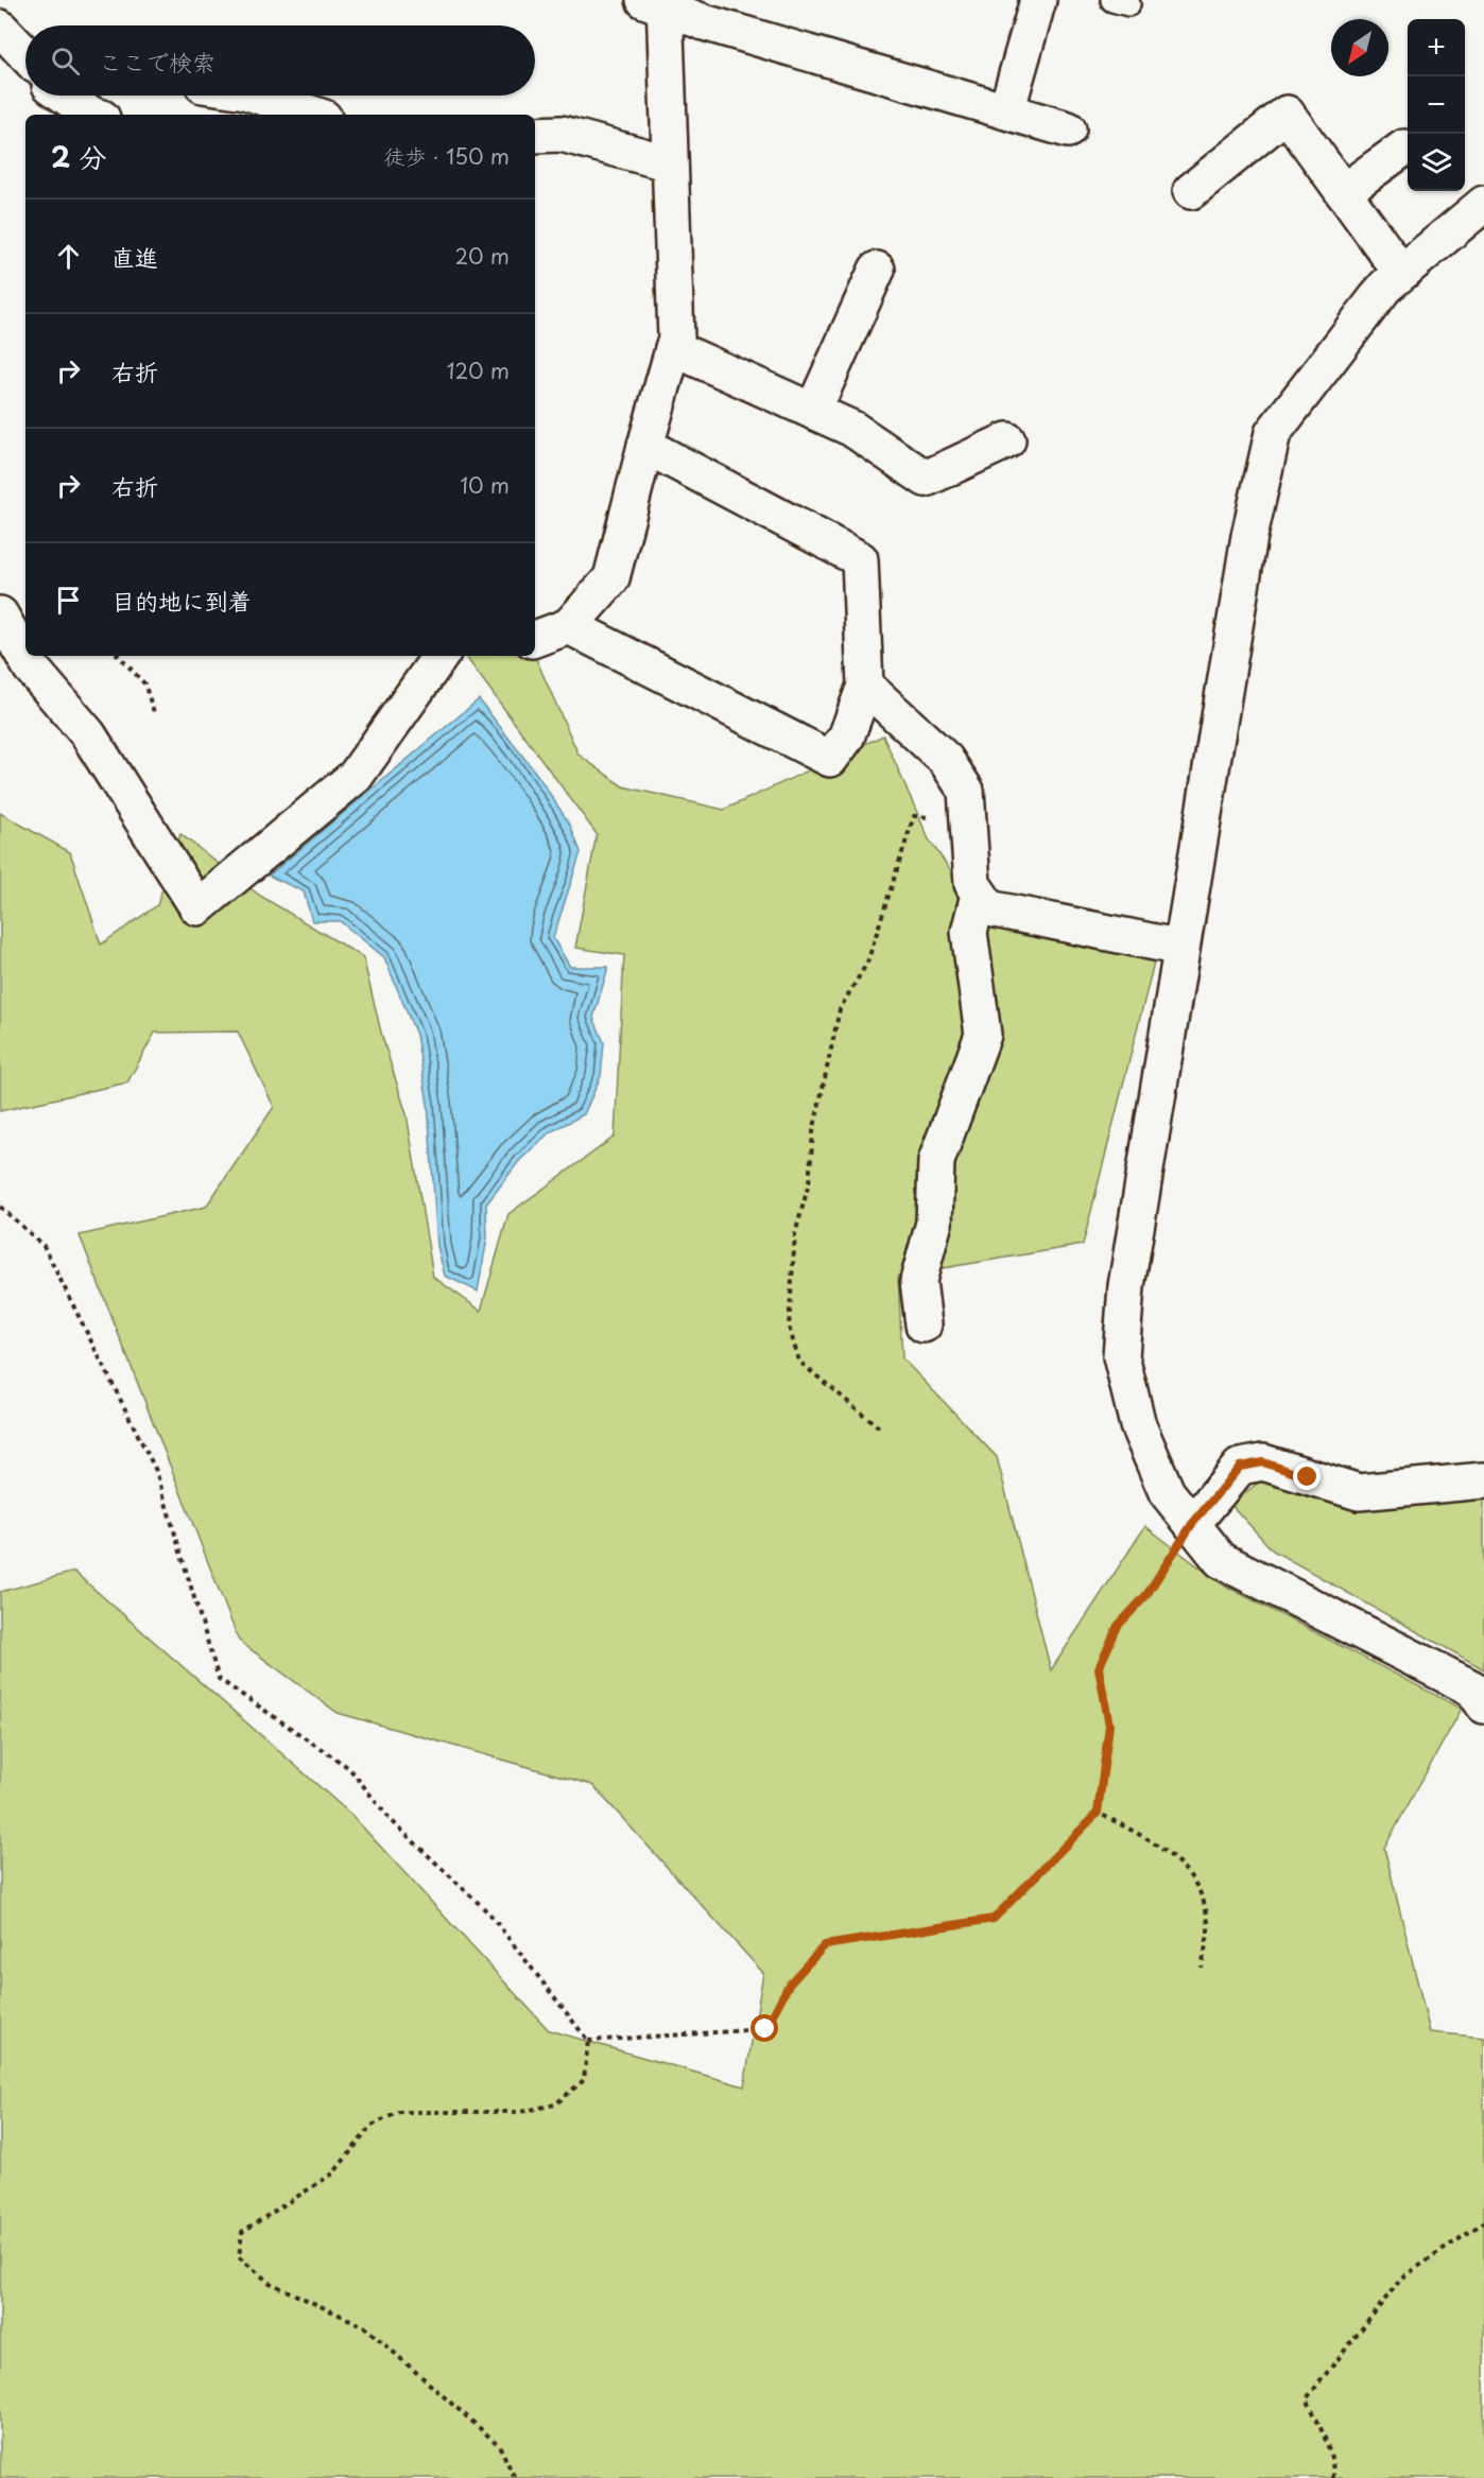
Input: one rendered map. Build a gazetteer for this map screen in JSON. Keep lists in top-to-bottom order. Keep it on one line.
{"north":"bottom left","page":{"map_buttons":["+","−"],"search":"ここで検索","heading":["2 分","徒歩 · 150 m"],"list":[["直進","20 m"],["右折","120 m"],["右折","10 m"],"目的地に到着"]}}
